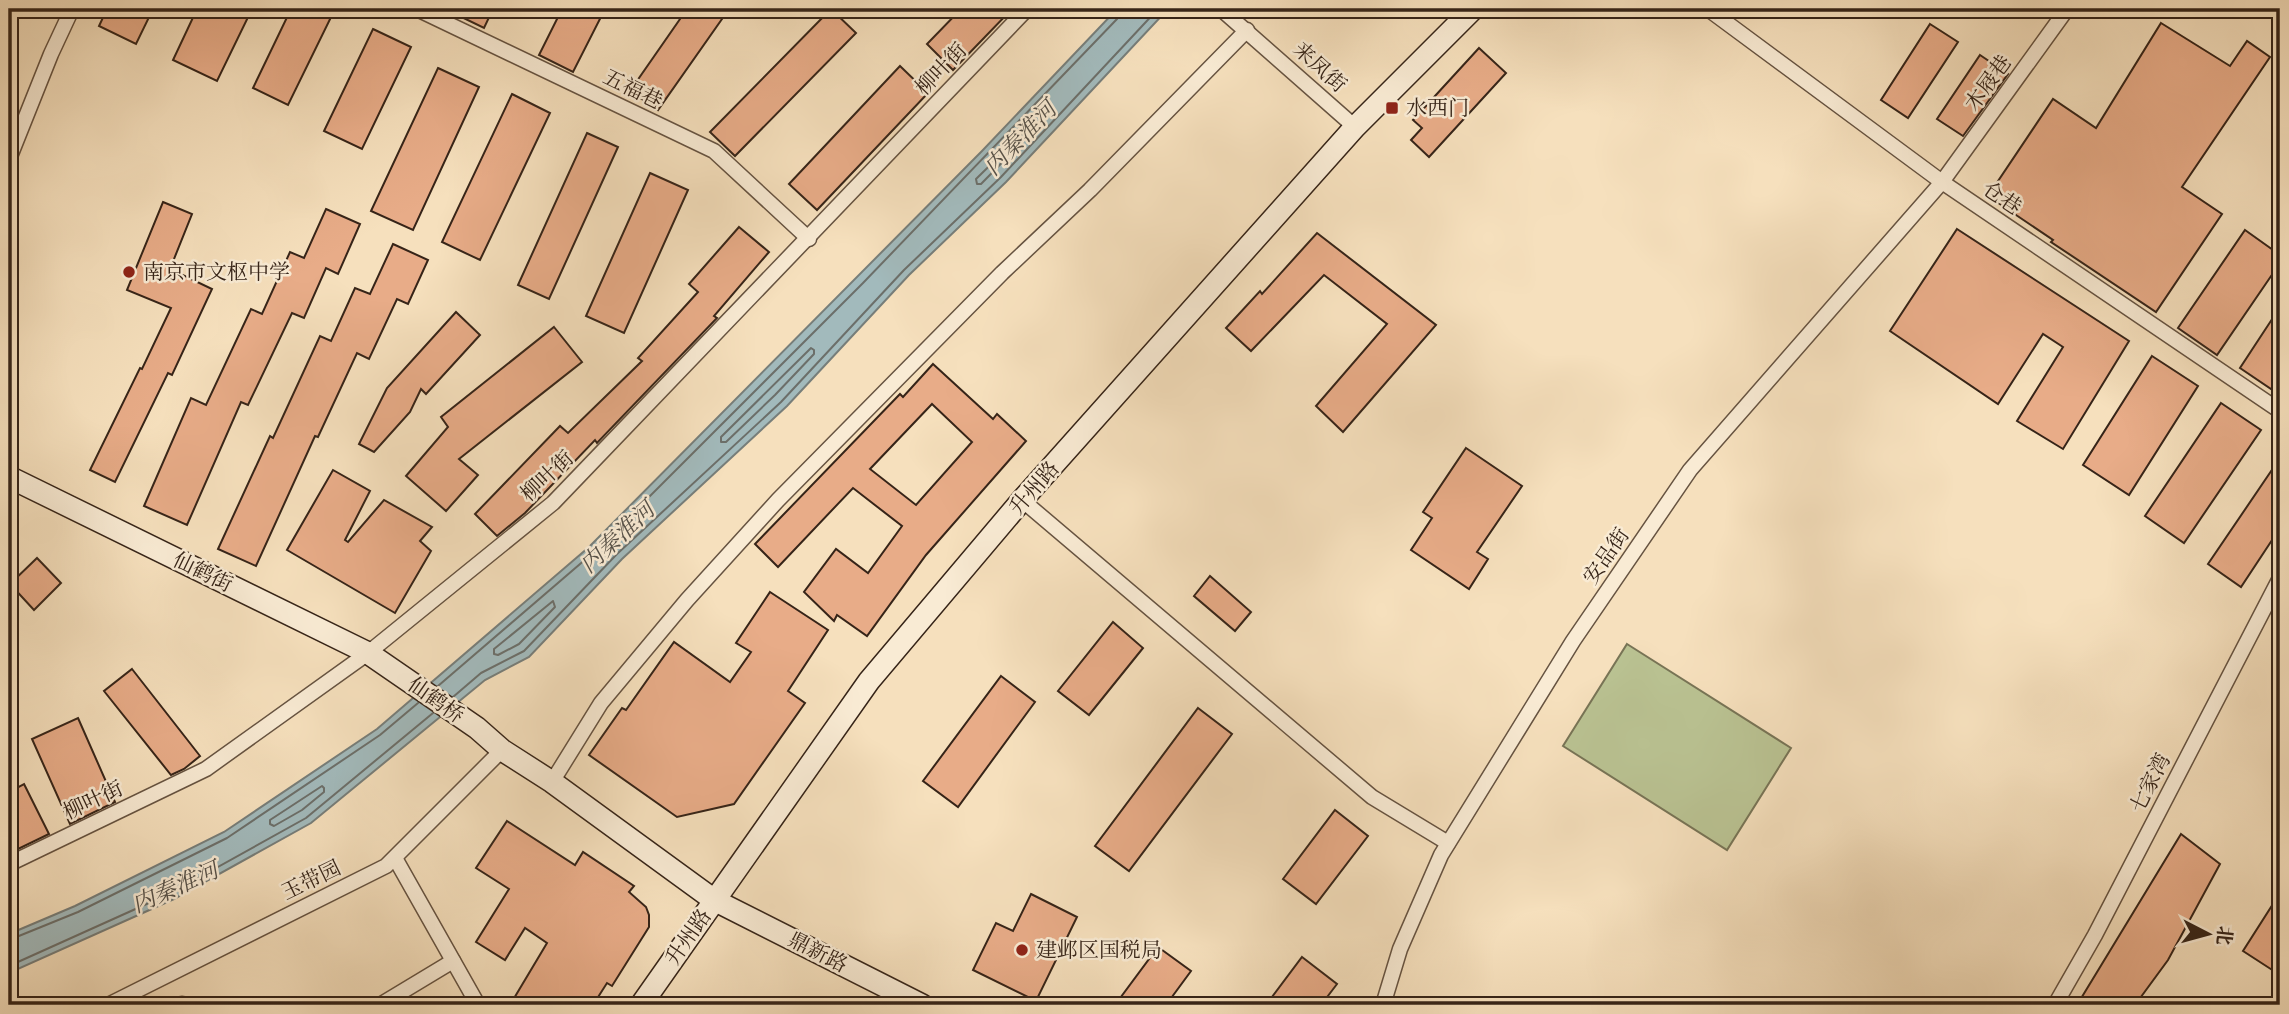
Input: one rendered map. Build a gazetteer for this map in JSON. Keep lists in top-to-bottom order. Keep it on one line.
{"streets":{"main road":["升州路","仙鹤街","仙鹤桥","鼎新路"],"street":["来凤街","柳叶街","木屐巷","五福巷","仓巷","安品街","七家湾","玉带园"]},"crossings":[["来凤街","升州路"],["柳叶街","五福巷"],["柳叶街","仙鹤街"],["木屐巷","仓巷"],["木屐巷","安品街"],["仓巷","安品街"],["升州路","鼎新路"],["仙鹤街","仙鹤桥"],["仙鹤桥","玉带园"]],"water":["内秦淮河"],"places":{"transit":["水西门"],"other":["南京市文枢中学","建邺区国税局"]},"north":"right"}
